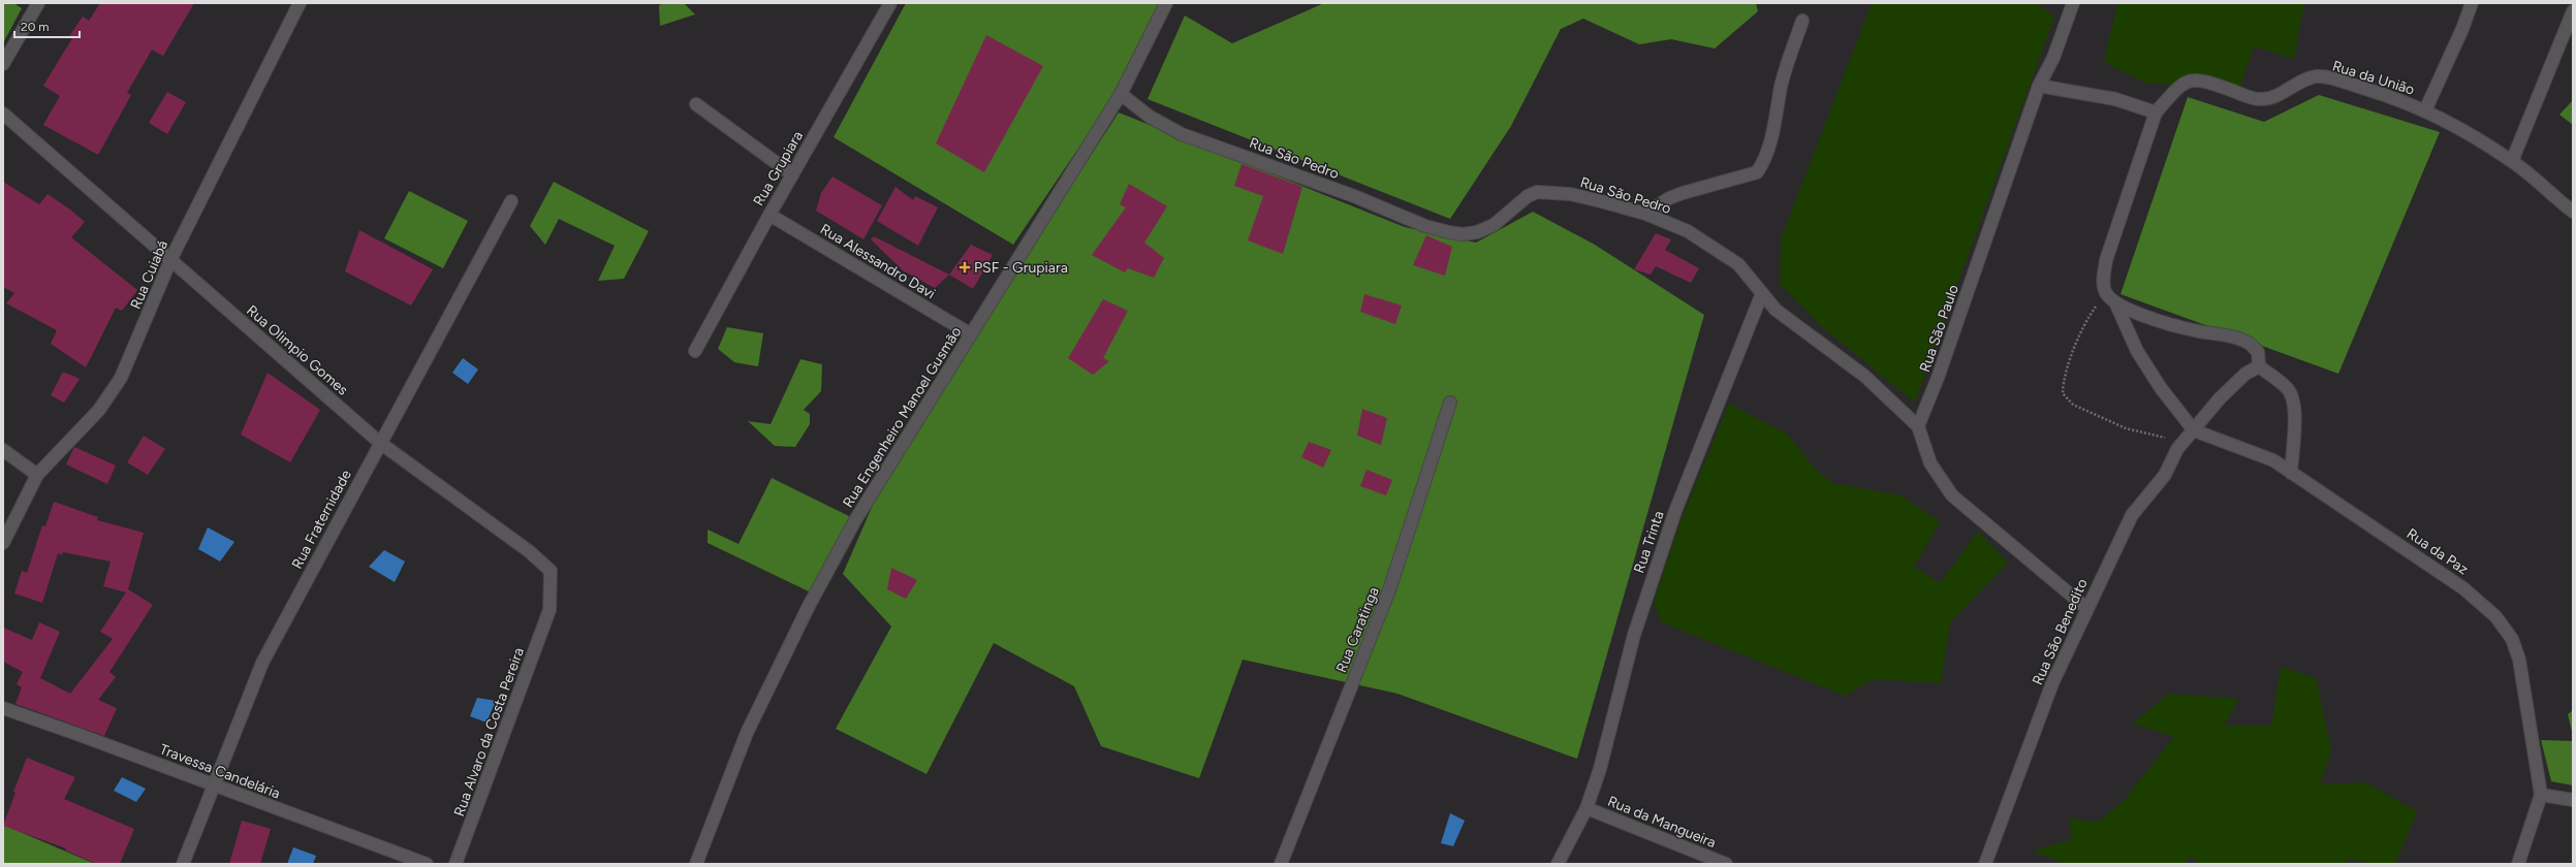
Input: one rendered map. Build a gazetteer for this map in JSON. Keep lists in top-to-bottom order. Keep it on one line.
{"streets":{"street":["Rua da União","Rua São Pedro","Rua Grupiara","Rua Alessandro Davi","Rua Cuiabá","Rua São Paulo","Rua Olimpio Gomes","Rua Engenheiro Manoel Gusmão","Rua Fraternidade","Rua Trinta","Rua da Paz","Rua Caratinga","Rua São Benedito","Rua Alvaro da Costa Pereira","Travessa Candelária","Rua da Mangueira"]},"crossings":[["Rua São Pedro","Rua São Paulo"],["Rua São Pedro","Rua Engenheiro Manoel Gusmão"],["Rua São Pedro","Rua Trinta"],["Rua Grupiara","Rua Alessandro Davi"],["Rua Alessandro Davi","Rua Engenheiro Manoel Gusmão"],["Rua Cuiabá","Rua Olimpio Gomes"],["Rua Olimpio Gomes","Rua Fraternidade"],["Rua Olimpio Gomes","Rua Alvaro da Costa Pereira"],["Rua Fraternidade","Travessa Candelária"],["Rua Trinta","Rua da Mangueira"],["Rua da Paz","Rua São Benedito"]],"places":{"health":["PSF - Grupiara"]},"scale_bar":"20 m"}
